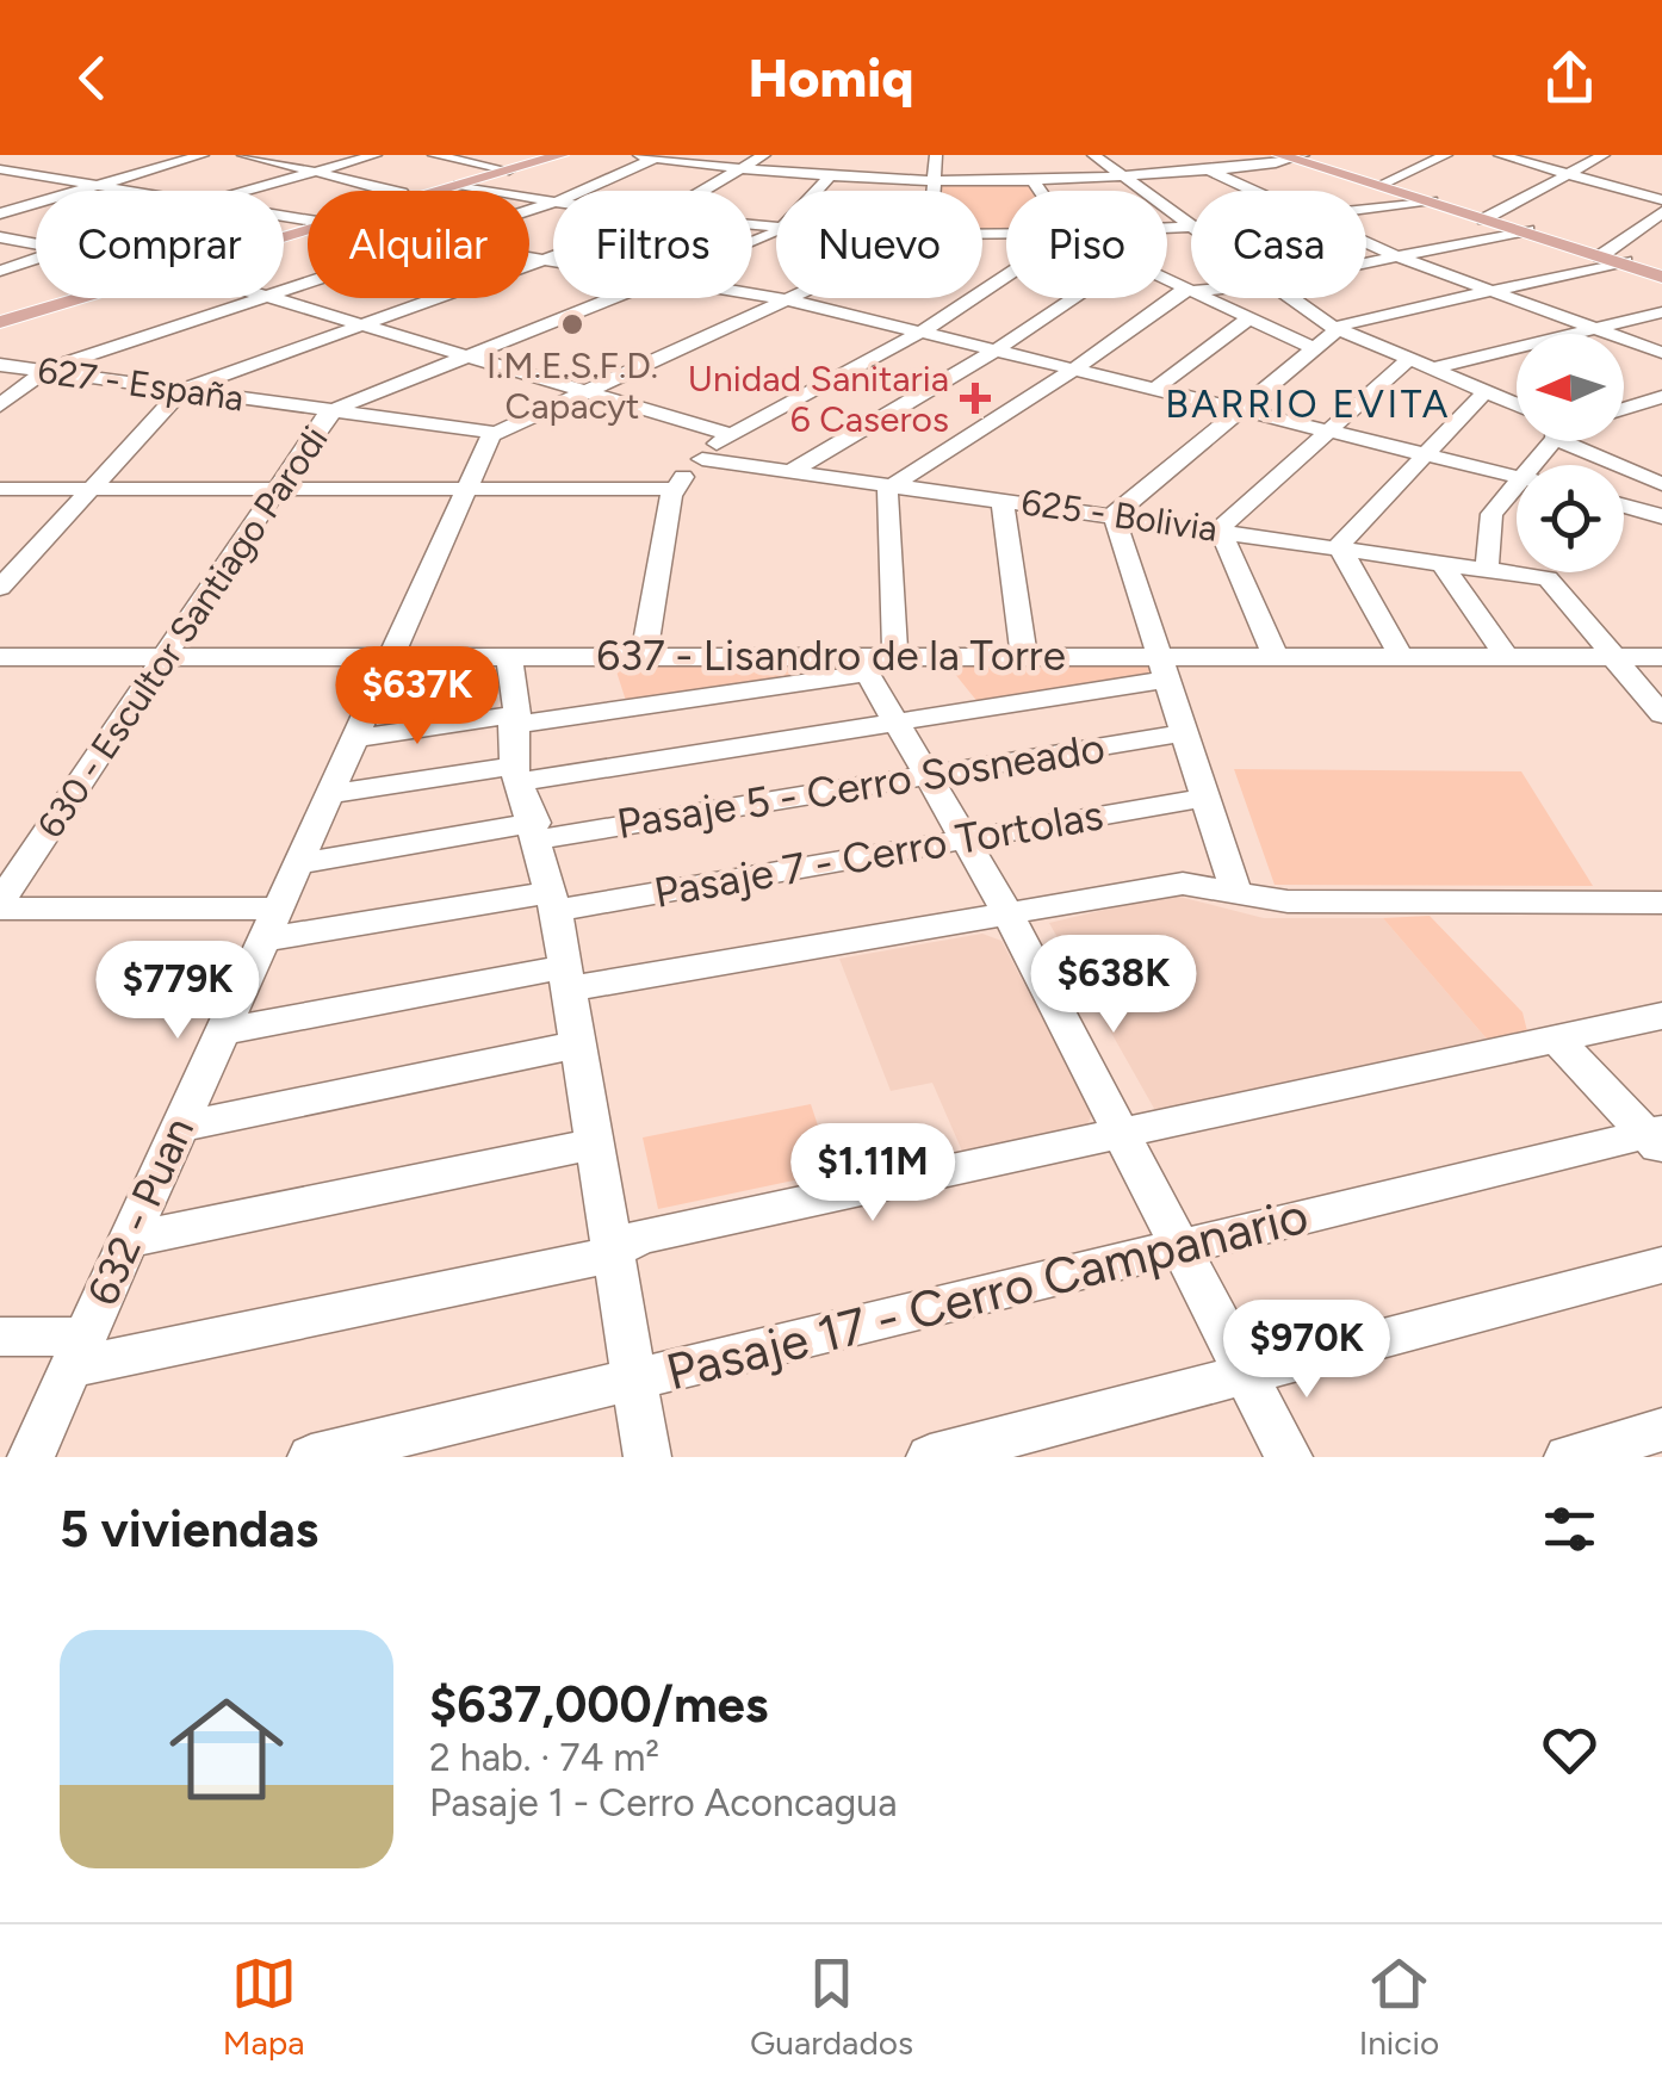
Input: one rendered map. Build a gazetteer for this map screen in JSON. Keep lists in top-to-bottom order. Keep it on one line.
{"streets":{"street":["627 - España","625 - Bolivia","630 - Escultor Santiago Parodi","637 - Lisandro de la Torre","Pasaje 5 - Cerro Sosneado","Pasaje 7 - Cerro Tortolas","632 - Puan","Pasaje 17 - Cerro Campanario"]},"crossings":[["627 - España","630 - Escultor Santiago Parodi"],["627 - España","632 - Puan"],["625 - Bolivia","637 - Lisandro de la Torre"],["630 - Escultor Santiago Parodi","637 - Lisandro de la Torre"],["630 - Escultor Santiago Parodi","Pasaje 7 - Cerro Tortolas"],["637 - Lisandro de la Torre","632 - Puan"],["Pasaje 5 - Cerro Sosneado","632 - Puan"],["Pasaje 7 - Cerro Tortolas","632 - Puan"]],"districts":["BARRIO EVITA"],"places":{"other":["I.M.E.S.F.D. Capacyt"],"health":["Unidad Sanitaria 6 Caseros"]},"north":"left","page":{"header":"Homiq","chip":["Comprar","Alquilar","Filtros","Nuevo","Piso","Casa"],"price":["$637K","$638K","$779K","$1.11M","$970K"],"heading":"5 viviendas","list":[{"name":"$637,000/mes","note":"2 hab. · 74 m² · Pasaje 1 - Cerro Aconcagua"}],"tabs":["Mapa","Guardados","Inicio"]}}
